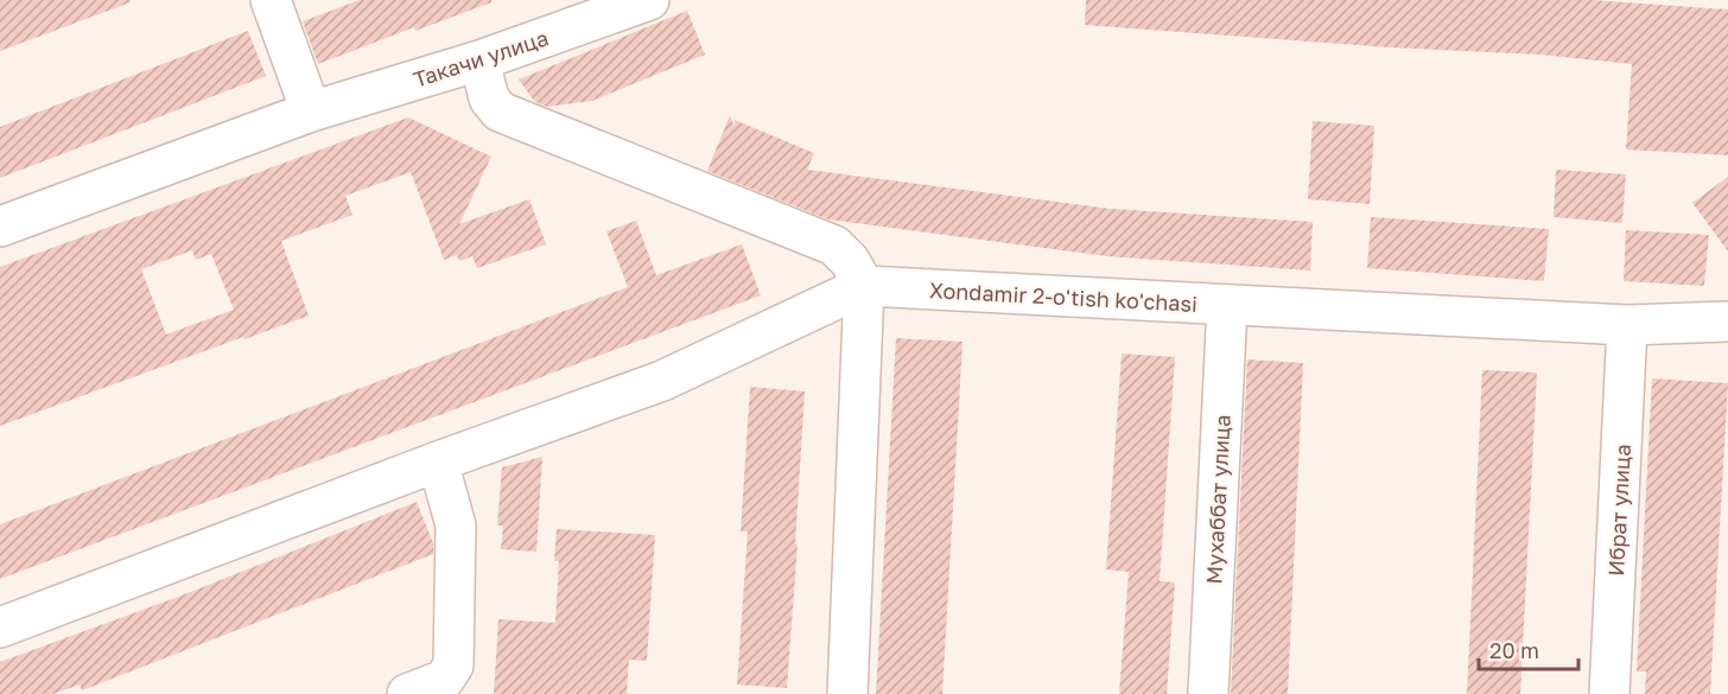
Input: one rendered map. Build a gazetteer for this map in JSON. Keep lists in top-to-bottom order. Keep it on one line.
{"streets":{"street":["Такачи улица","Xondamir 2-o'tish ko'chasi","Мухаббат улица","Ибрат улица"]},"crossings":[["Xondamir 2-o'tish ko'chasi","Мухаббат улица"],["Xondamir 2-o'tish ko'chasi","Ибрат улица"]],"scale_bar":"20 m"}
